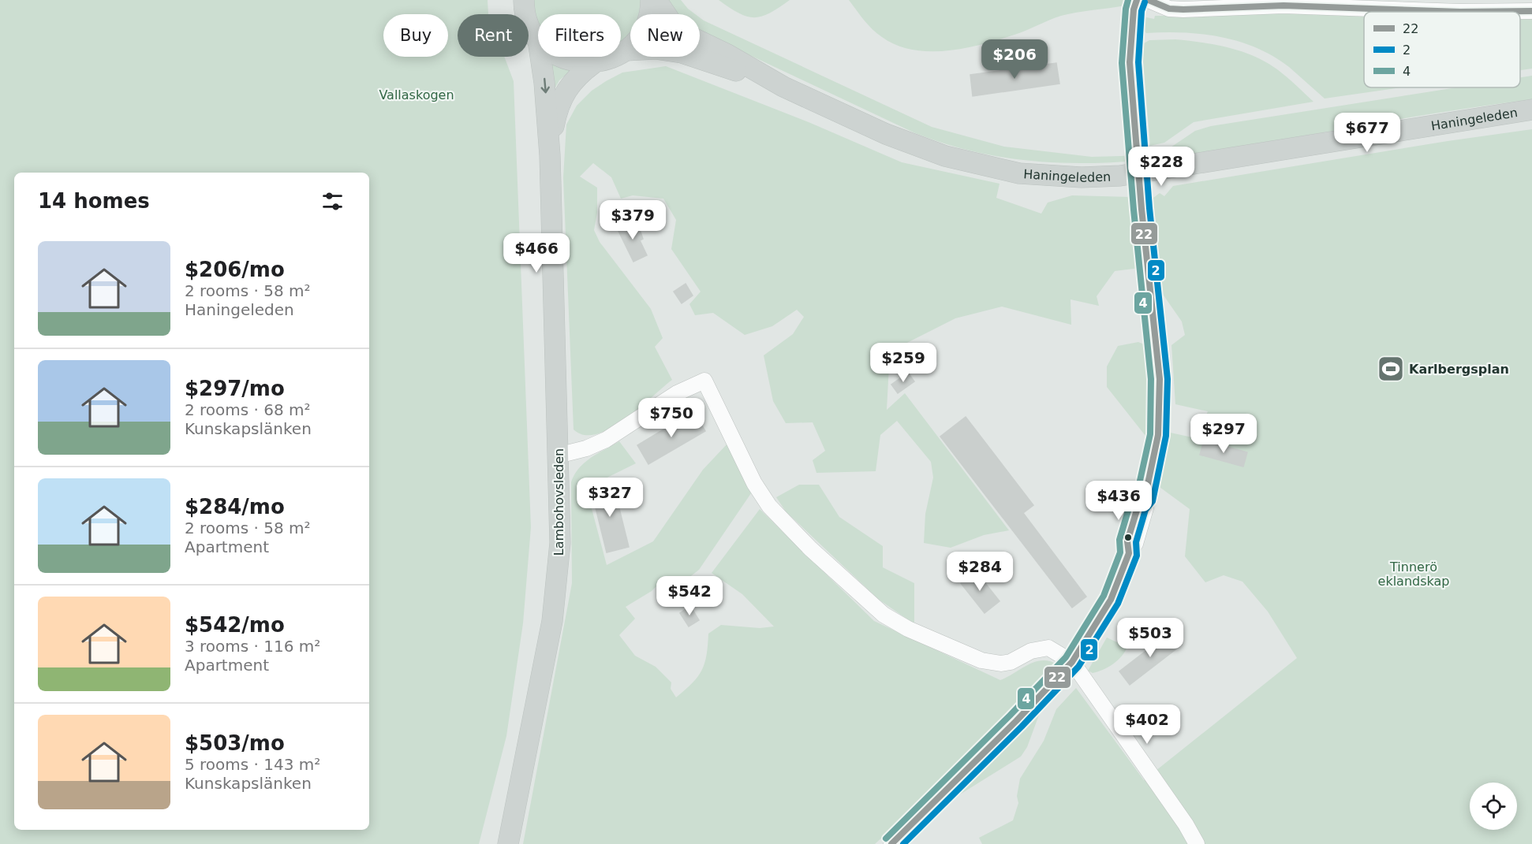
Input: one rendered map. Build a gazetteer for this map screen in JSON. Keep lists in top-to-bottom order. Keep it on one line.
{"streets":{"main road":["Haningeleden","Lambohovsleden"]},"parks":["Vallaskogen","Tinnerö eklandskap"],"places":{"sports":["Karlbergsplan"]},"lines":["transit line 22","transit line 4","transit line 2"],"legend":["22","2","4"],"page":{"chip":["Buy","Rent","Filters","New"],"price":["$206","$677","$228","$379","$466","$259","$750","$297","$327","$436","$284","$542","$503","$402"],"heading":"14 homes","list":[{"name":"$206/mo","note":"2 rooms · 58 m² · Haningeleden"},{"name":"$297/mo","note":"2 rooms · 68 m² · Kunskapslänken"},{"name":"$284/mo","note":"2 rooms · 58 m² · Apartment"},{"name":"$542/mo","note":"3 rooms · 116 m² · Apartment"},{"name":"$503/mo","note":"5 rooms · 143 m² · Kunskapslänken"}]}}
